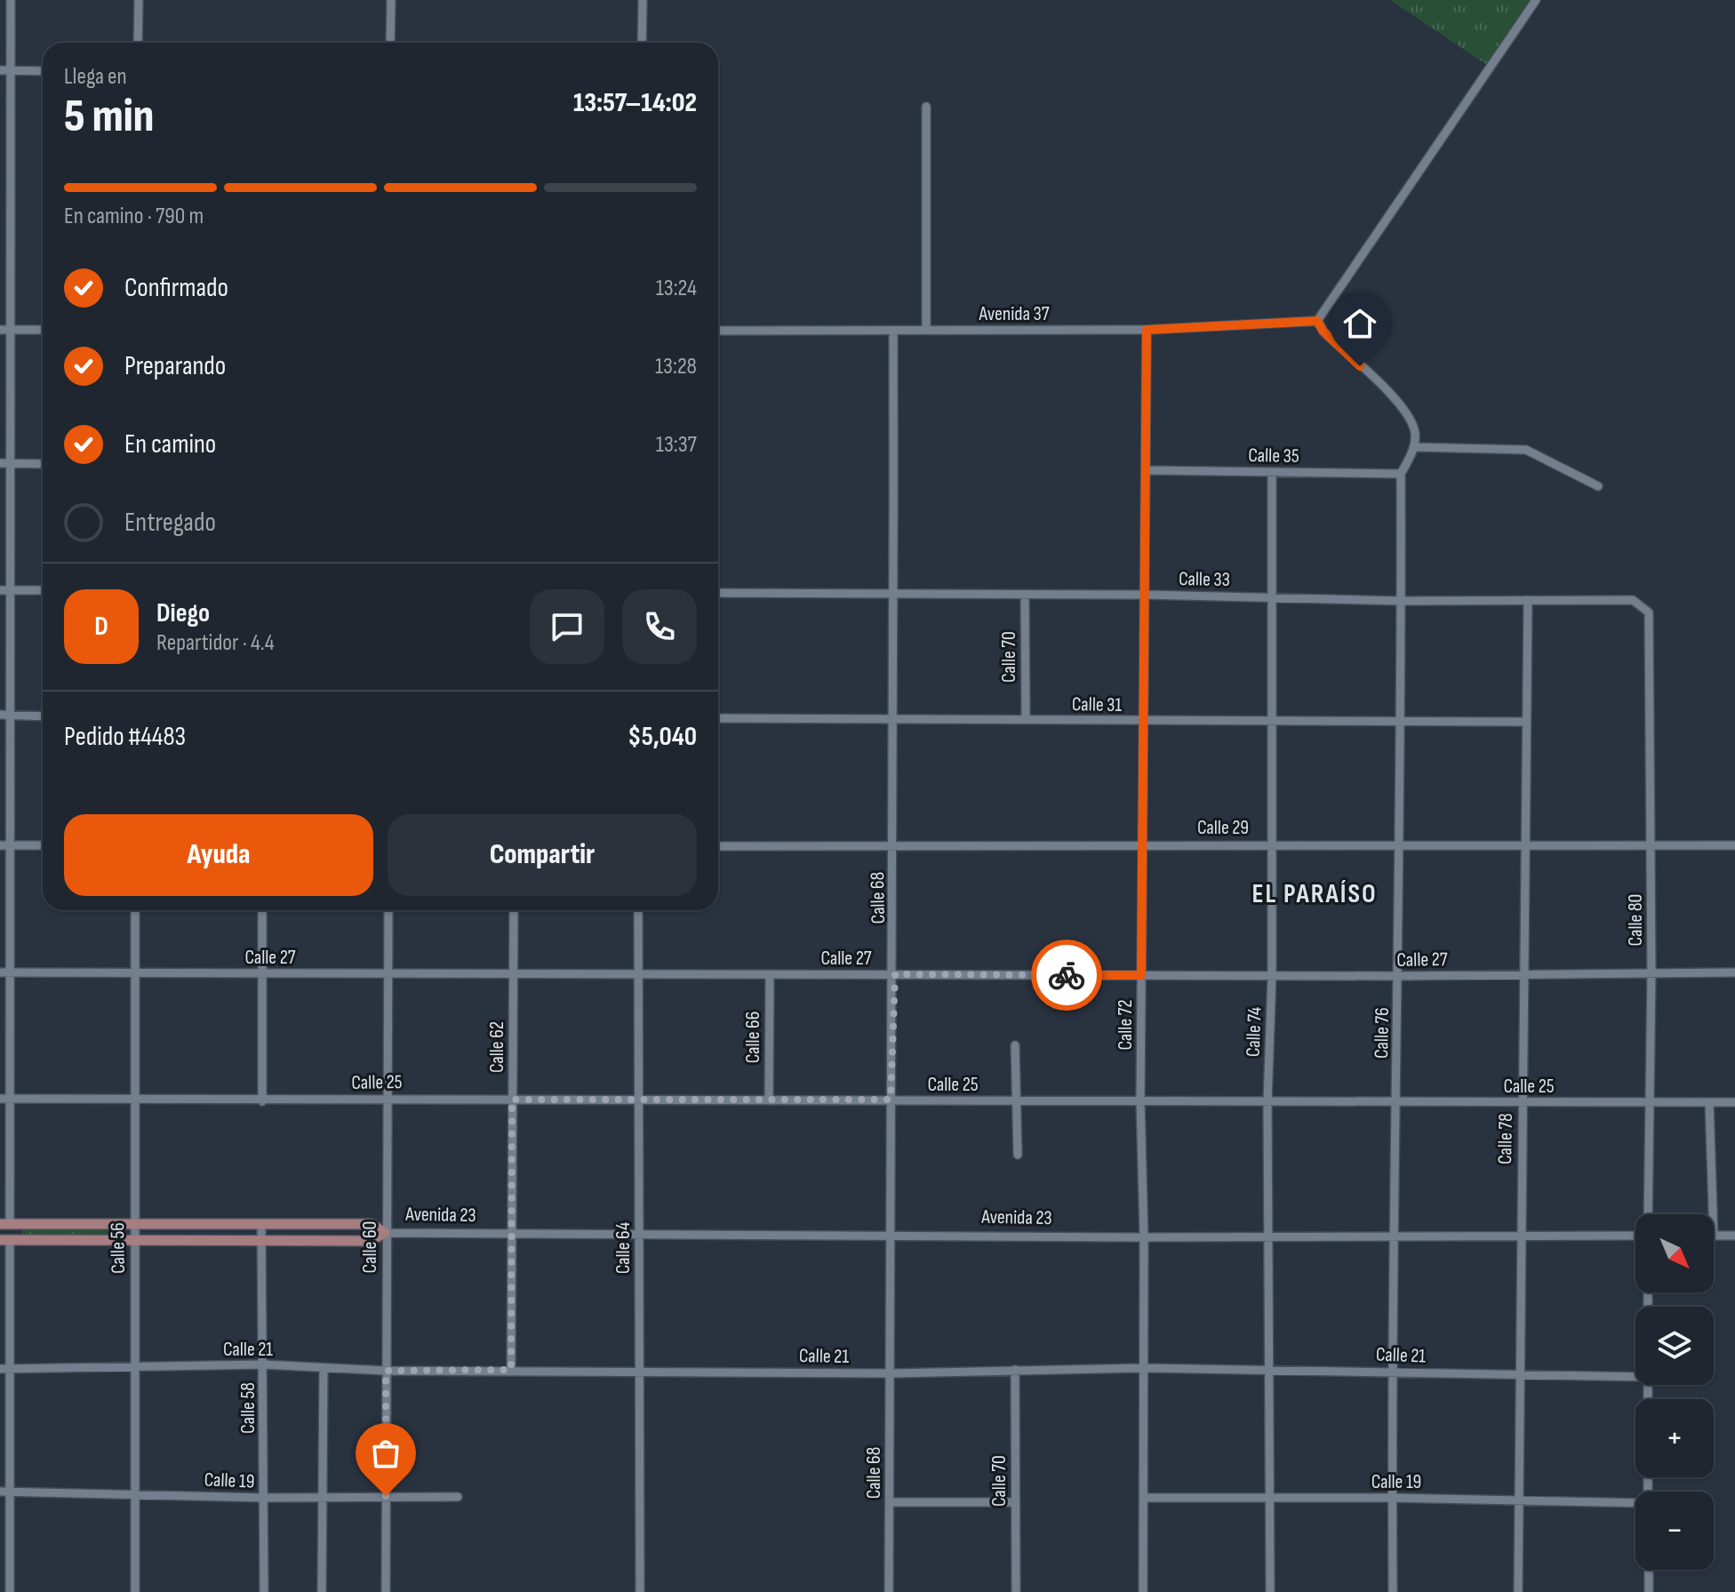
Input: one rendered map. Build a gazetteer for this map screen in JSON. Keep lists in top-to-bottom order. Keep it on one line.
{"streets":{"main road":["Avenida 23"],"street":["Avenida 37","Calle 35","Calle 33","Calle 70","Calle 31","Calle 29","Calle 68","Calle 80","Calle 27","Calle 72","Calle 74","Calle 76","Calle 66","Calle 62","Calle 25","Calle 78","Calle 60","Calle 56","Calle 64","Calle 21","Calle 58","Calle 19"]},"crossings":[["Avenida 37","Calle 68"],["Avenida 37","Calle 72"],["Calle 35","Calle 72"],["Calle 35","Calle 74"],["Calle 35","Calle 76"],["Calle 33","Calle 70"],["Calle 33","Calle 68"],["Calle 33","Calle 80"],["Calle 33","Calle 72"],["Calle 33","Calle 74"],["Calle 33","Calle 76"],["Calle 33","Calle 78"],["Calle 70","Calle 31"],["Calle 70","Calle 21"],["Calle 31","Calle 68"],["Calle 31","Calle 72"],["Calle 31","Calle 74"],["Calle 31","Calle 76"],["Calle 31","Calle 78"],["Calle 29","Calle 68"],["Calle 29","Calle 80"],["Calle 29","Calle 72"],["Calle 29","Calle 74"],["Calle 29","Calle 76"],["Calle 29","Calle 78"],["Calle 68","Calle 27"],["Calle 68","Calle 25"],["Calle 68","Avenida 23"],["Calle 68","Calle 21"],["Calle 80","Calle 27"],["Calle 80","Calle 25"],["Calle 27","Calle 72"],["Calle 27","Calle 74"],["Calle 27","Calle 76"],["Calle 27","Calle 66"],["Calle 27","Calle 62"],["Calle 27","Calle 78"],["Calle 27","Calle 60"],["Calle 27","Calle 56"],["Calle 27","Calle 64"],["Calle 72","Calle 25"],["Calle 72","Avenida 23"],["Calle 72","Calle 21"],["Calle 72","Calle 19"],["Calle 74","Calle 25"],["Calle 74","Avenida 23"],["Calle 74","Calle 21"],["Calle 74","Calle 19"],["Calle 76","Calle 25"],["Calle 76","Avenida 23"],["Calle 76","Calle 21"],["Calle 76","Calle 19"],["Calle 66","Calle 25"],["Calle 62","Calle 25"],["Calle 62","Avenida 23"],["Calle 62","Calle 21"],["Calle 25","Calle 78"],["Calle 25","Calle 60"],["Calle 25","Calle 56"],["Calle 25","Calle 64"],["Calle 78","Avenida 23"],["Calle 78","Calle 21"],["Calle 78","Calle 19"],["Avenida 23","Calle 60"],["Avenida 23","Calle 56"],["Avenida 23","Calle 64"],["Avenida 23","Calle 58"],["Calle 60","Calle 21"],["Calle 60","Calle 19"],["Calle 56","Calle 21"],["Calle 56","Calle 19"],["Calle 64","Calle 21"],["Calle 21","Calle 58"],["Calle 58","Calle 19"]],"districts":["EL PARAÍSO"],"north":"bottom right","page":{"heading":["5 min","Llega en","13:57–14:02"],"panel":["Diego","Repartidor · 4.4","Pedido #4483","$5,040"],"bar":"En camino · 790 m","list":[["Confirmado","13:24"],["Preparando","13:28"],["En camino","13:37"],"Entregado"],"round":"D","buttons":["Ayuda","Compartir"],"map_buttons":["+","−"]}}
